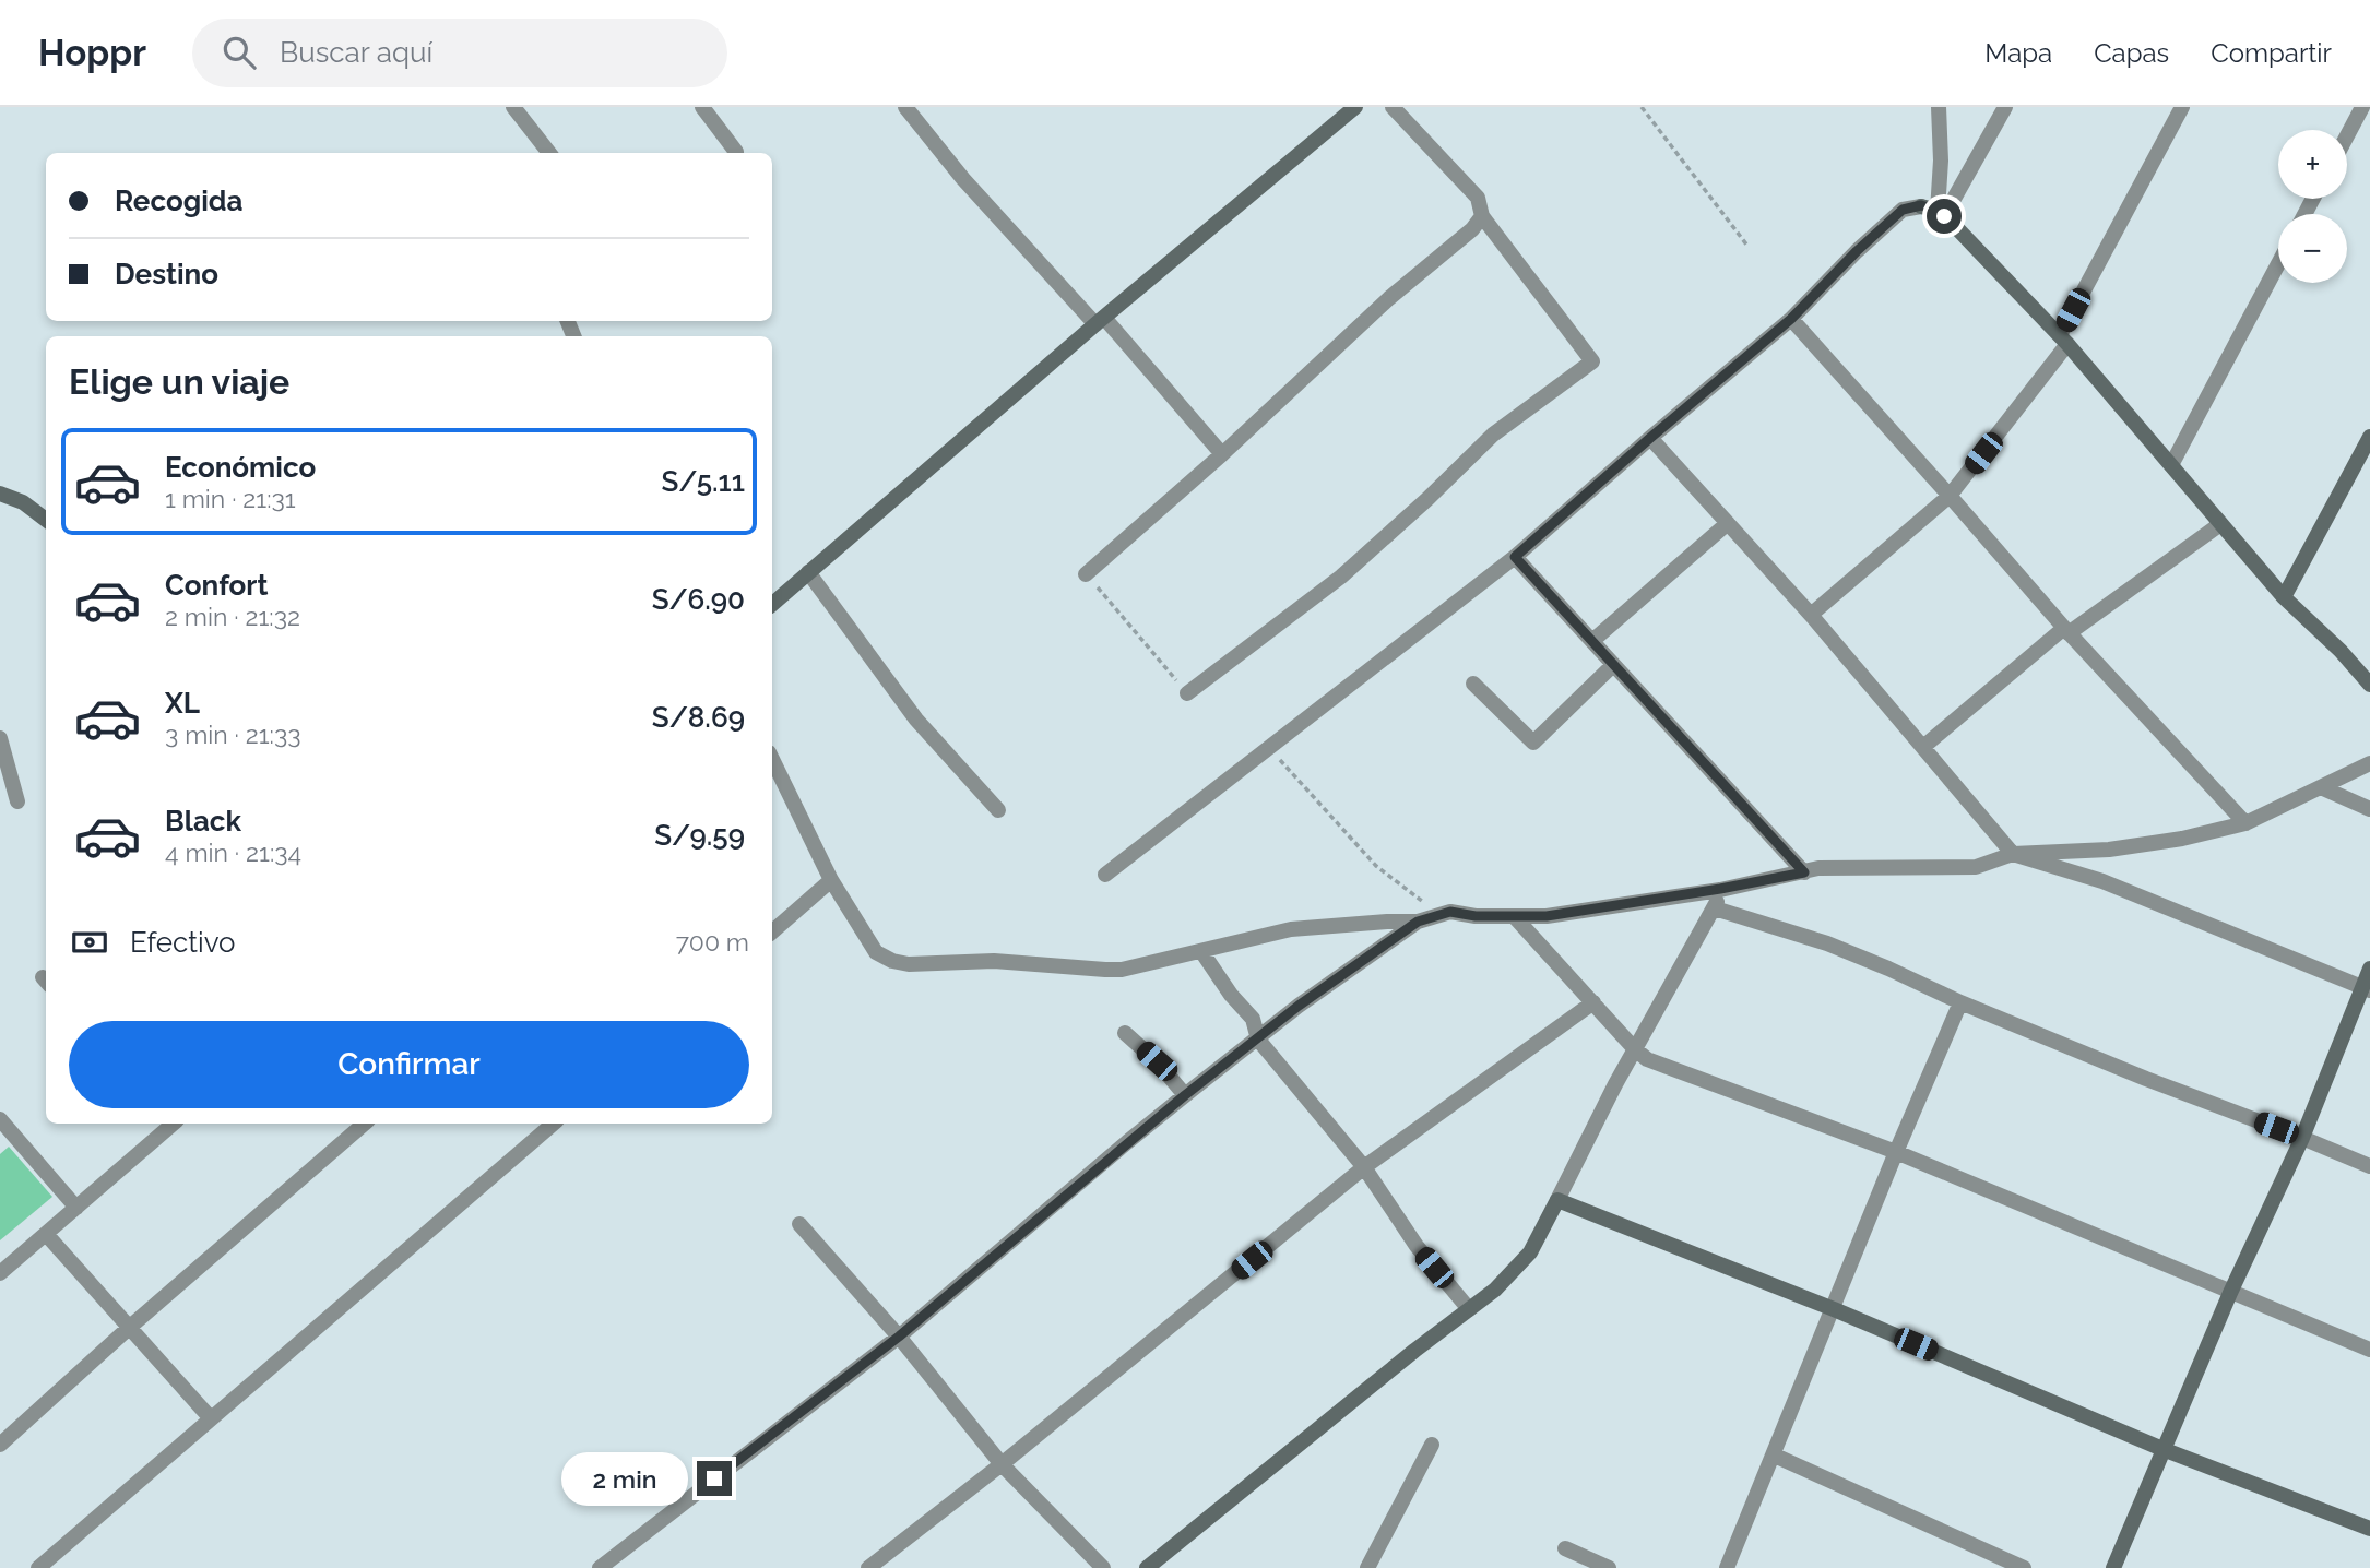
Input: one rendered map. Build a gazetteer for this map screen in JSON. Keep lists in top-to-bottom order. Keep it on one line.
{"page":{"header":"Hoppr","search":"Buscar aquí","nav":["Mapa","Capas","Compartir"],"map_buttons":["+","−"],"banner":["Recogida","Destino"],"heading":"Elige un viaje","list":[{"name":"Económico","note":"1 min · 21:31","value":"S/5.11"},{"name":"Confort","note":"2 min · 21:32","value":"S/6.90"},{"name":"XL","note":"3 min · 21:33","value":"S/8.69"},{"name":"Black","note":"4 min · 21:34","value":"S/9.59"}],"pay":["Efectivo","700 m"],"buttons":"Confirmar","bubble":"2 min"}}
